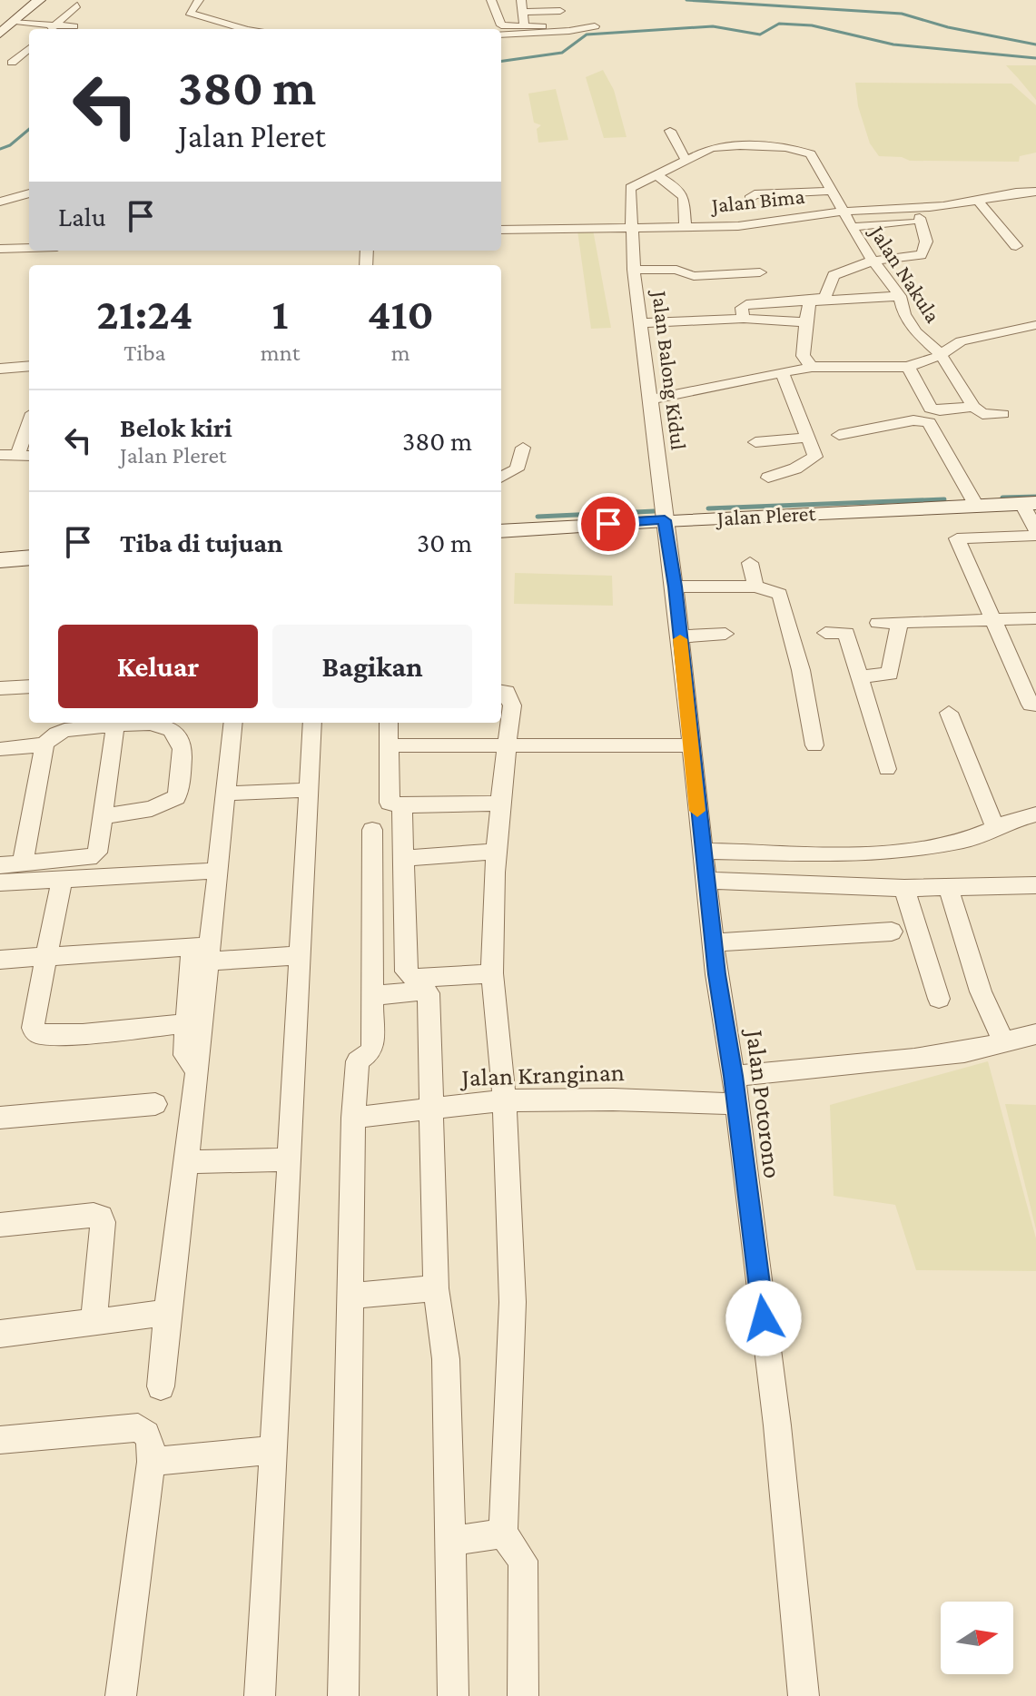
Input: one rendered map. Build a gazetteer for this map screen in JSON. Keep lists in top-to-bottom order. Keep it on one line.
{"streets":{"main road":["Jalan Pleret"],"street":["Jalan Bima","Jalan Nakula","Jalan Balong Kidul","Jalan Kranginan","Jalan Potorono"]},"crossings":[["Jalan Bima","Jalan Nakula"],["Jalan Bima","Jalan Balong Kidul"],["Jalan Nakula","Jalan Balong Kidul"],["Jalan Balong Kidul","Jalan Pleret"],["Jalan Balong Kidul","Jalan Potorono"],["Jalan Pleret","Jalan Potorono"],["Jalan Kranginan","Jalan Potorono"]],"north":"right","page":{"turn":["380 m","Jalan Pleret"],"then":"Lalu","eta":["21:24","Tiba","1","mnt","410","m"],"list":[{"name":"Belok kiri","note":"Jalan Pleret","value":"380 m"},{"name":"Tiba di tujuan","value":"30 m"}],"buttons":["Keluar","Bagikan"]}}
